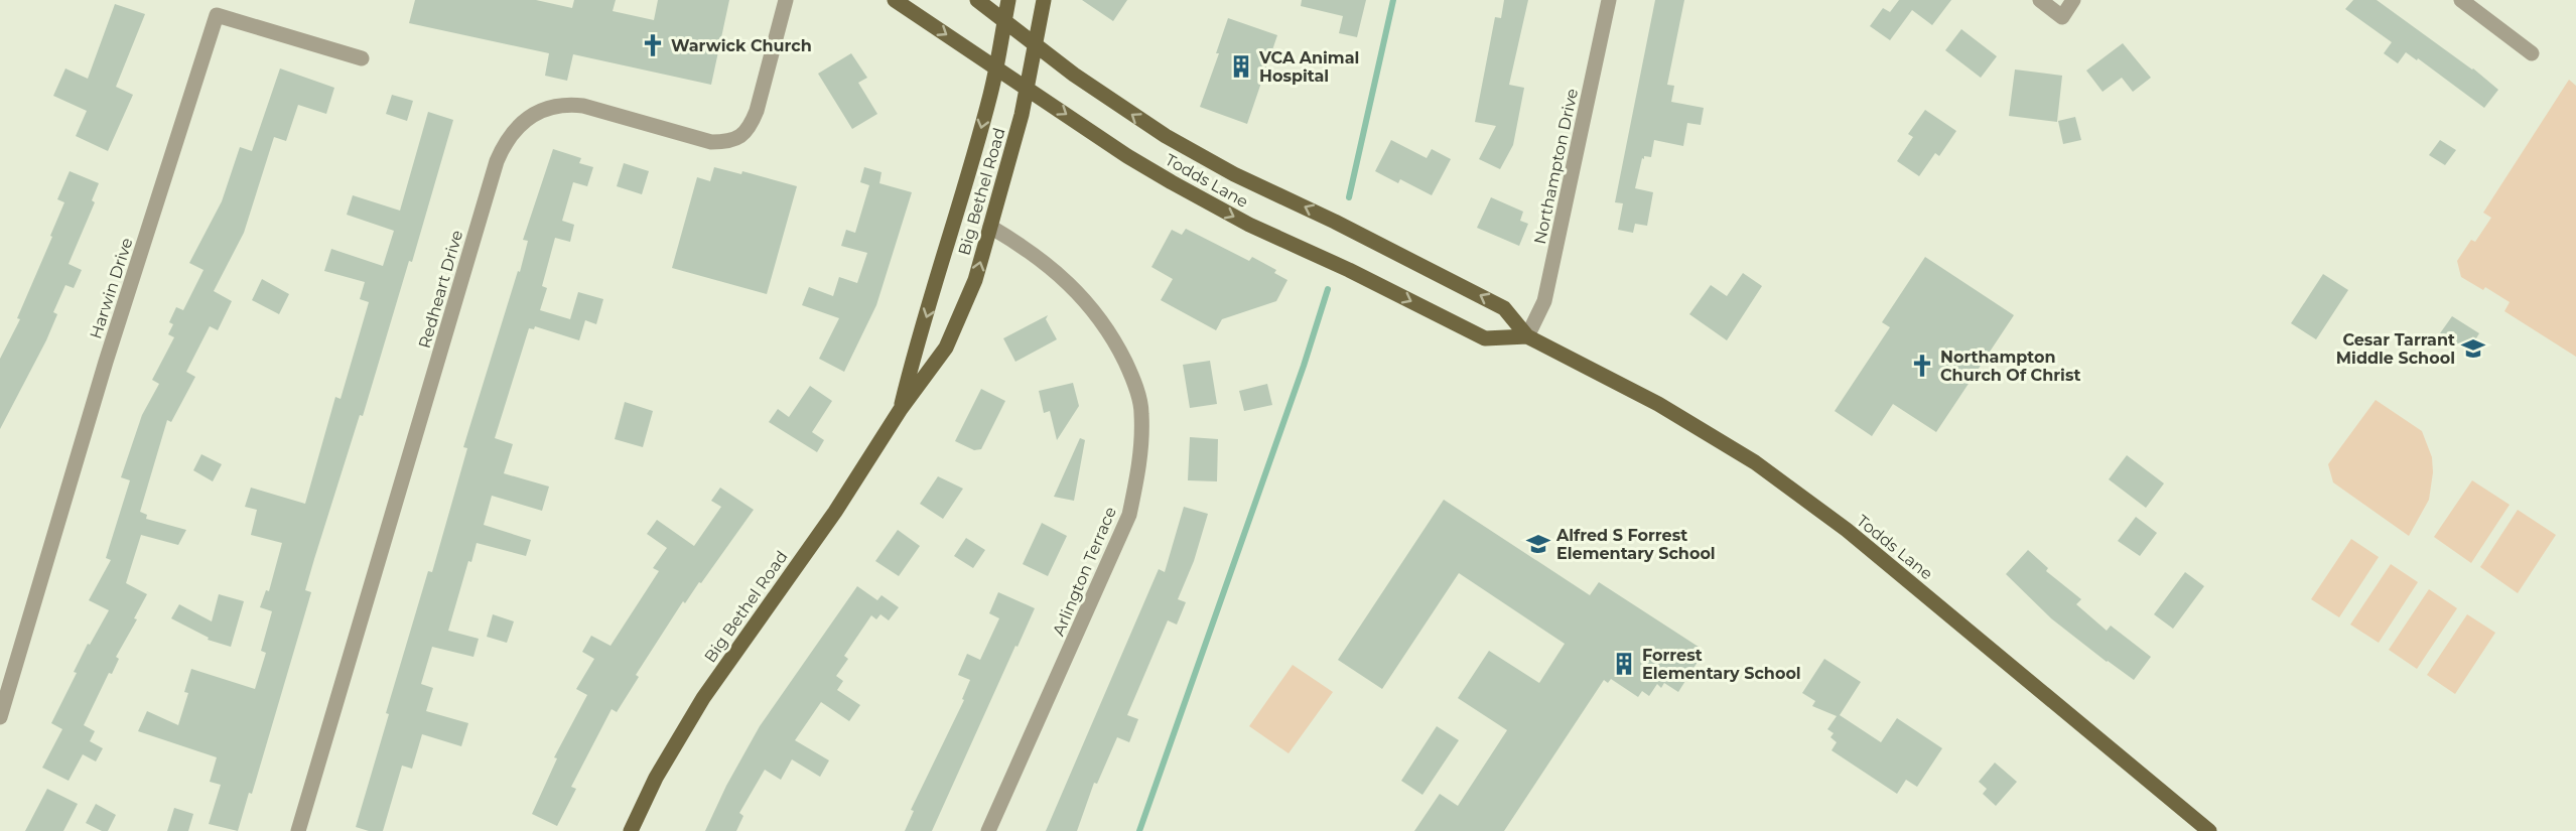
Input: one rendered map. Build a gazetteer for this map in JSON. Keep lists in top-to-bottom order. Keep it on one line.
{"streets":{"main road":["Todds Lane","Big Bethel Road"],"street":["Northampton Drive","Harwin Drive","Redheart Drive","Arlington Terrace"]},"crossings":[["Northampton Drive","Todds Lane"],["Todds Lane","Big Bethel Road"],["Big Bethel Road","Arlington Terrace"]],"places":{"church":["Warwick Church","Northampton Church Of Christ"],"building":["VCA Animal Hospital","Forrest Elementary School"],"school or university":["Cesar Tarrant Middle School","Alfred S Forrest Elementary School"]}}
